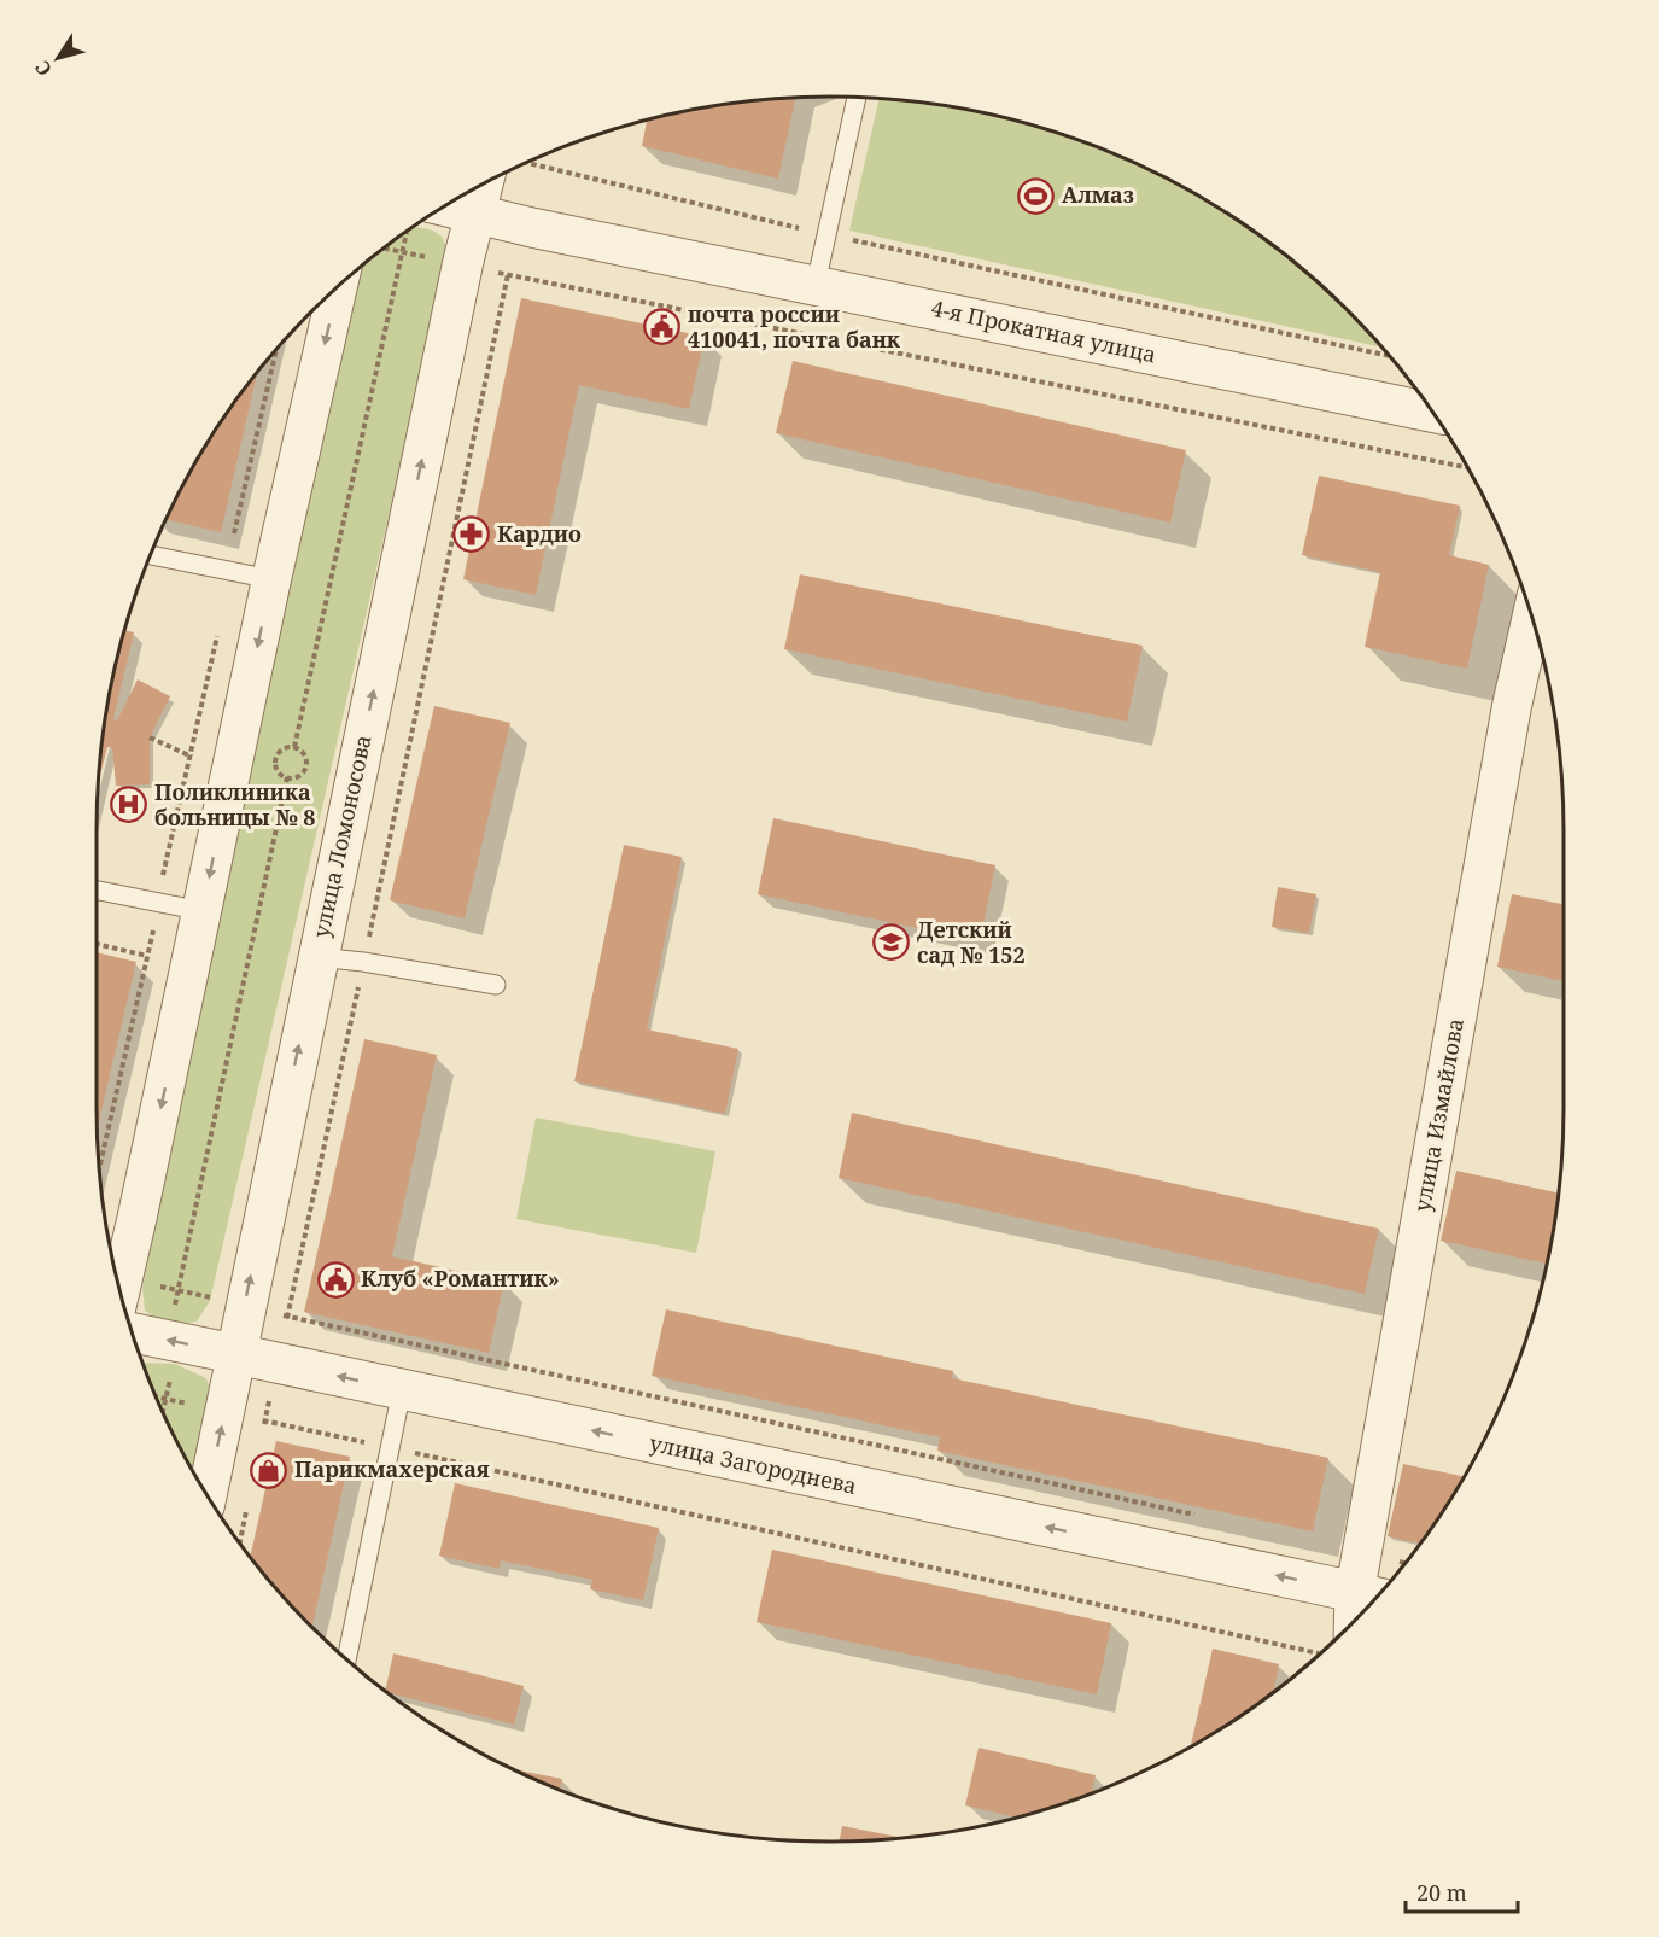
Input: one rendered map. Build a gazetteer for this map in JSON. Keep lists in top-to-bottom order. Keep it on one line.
{"streets":{"street":["4-я Прокатная улица","улица Ломоносова","улица Измайлова","улица Загороднева"]},"crossings":[["4-я Прокатная улица","улица Ломоносова"],["улица Ломоносова","улица Загороднева"],["улица Измайлова","улица Загороднева"]],"one_way":["улица Загороднева"],"places":{"sports":["Алмаз"],"public building":["почта россии 410041, почта банк","Клуб «Романтик»"],"pharmacy":["Кардио"],"hospital":["Поликлиника больницы № 8"],"school or university":["Детский сад № 152"],"shop":["Парикмахерская"]},"scale_bar":"20 m","north":"bottom left"}
